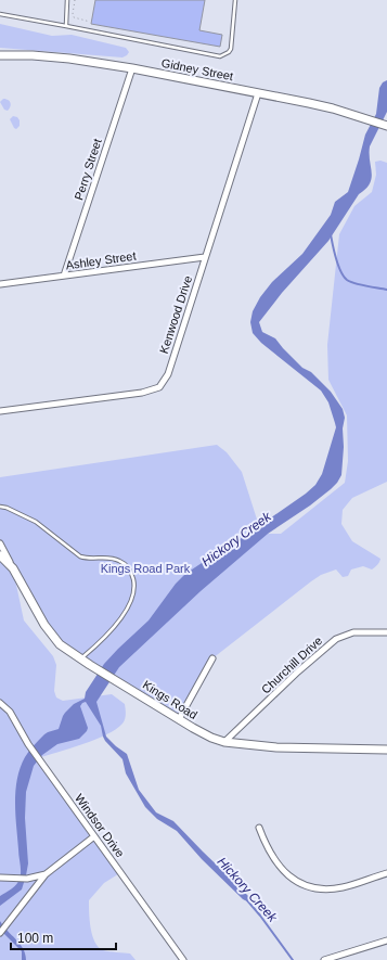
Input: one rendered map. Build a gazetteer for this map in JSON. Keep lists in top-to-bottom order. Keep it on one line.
{"streets":{"street":["Gidney Street","Perry Street","Ashley Street","Kenwood Drive","Churchill Drive","Kings Road","Windsor Drive"]},"crossings":[["Gidney Street","Perry Street"],["Gidney Street","Kenwood Drive"],["Perry Street","Ashley Street"],["Ashley Street","Kenwood Drive"],["Churchill Drive","Kings Road"]],"water":["Hickory Creek"],"parks":["Kings Road Park"],"scale_bar":"100 m"}
